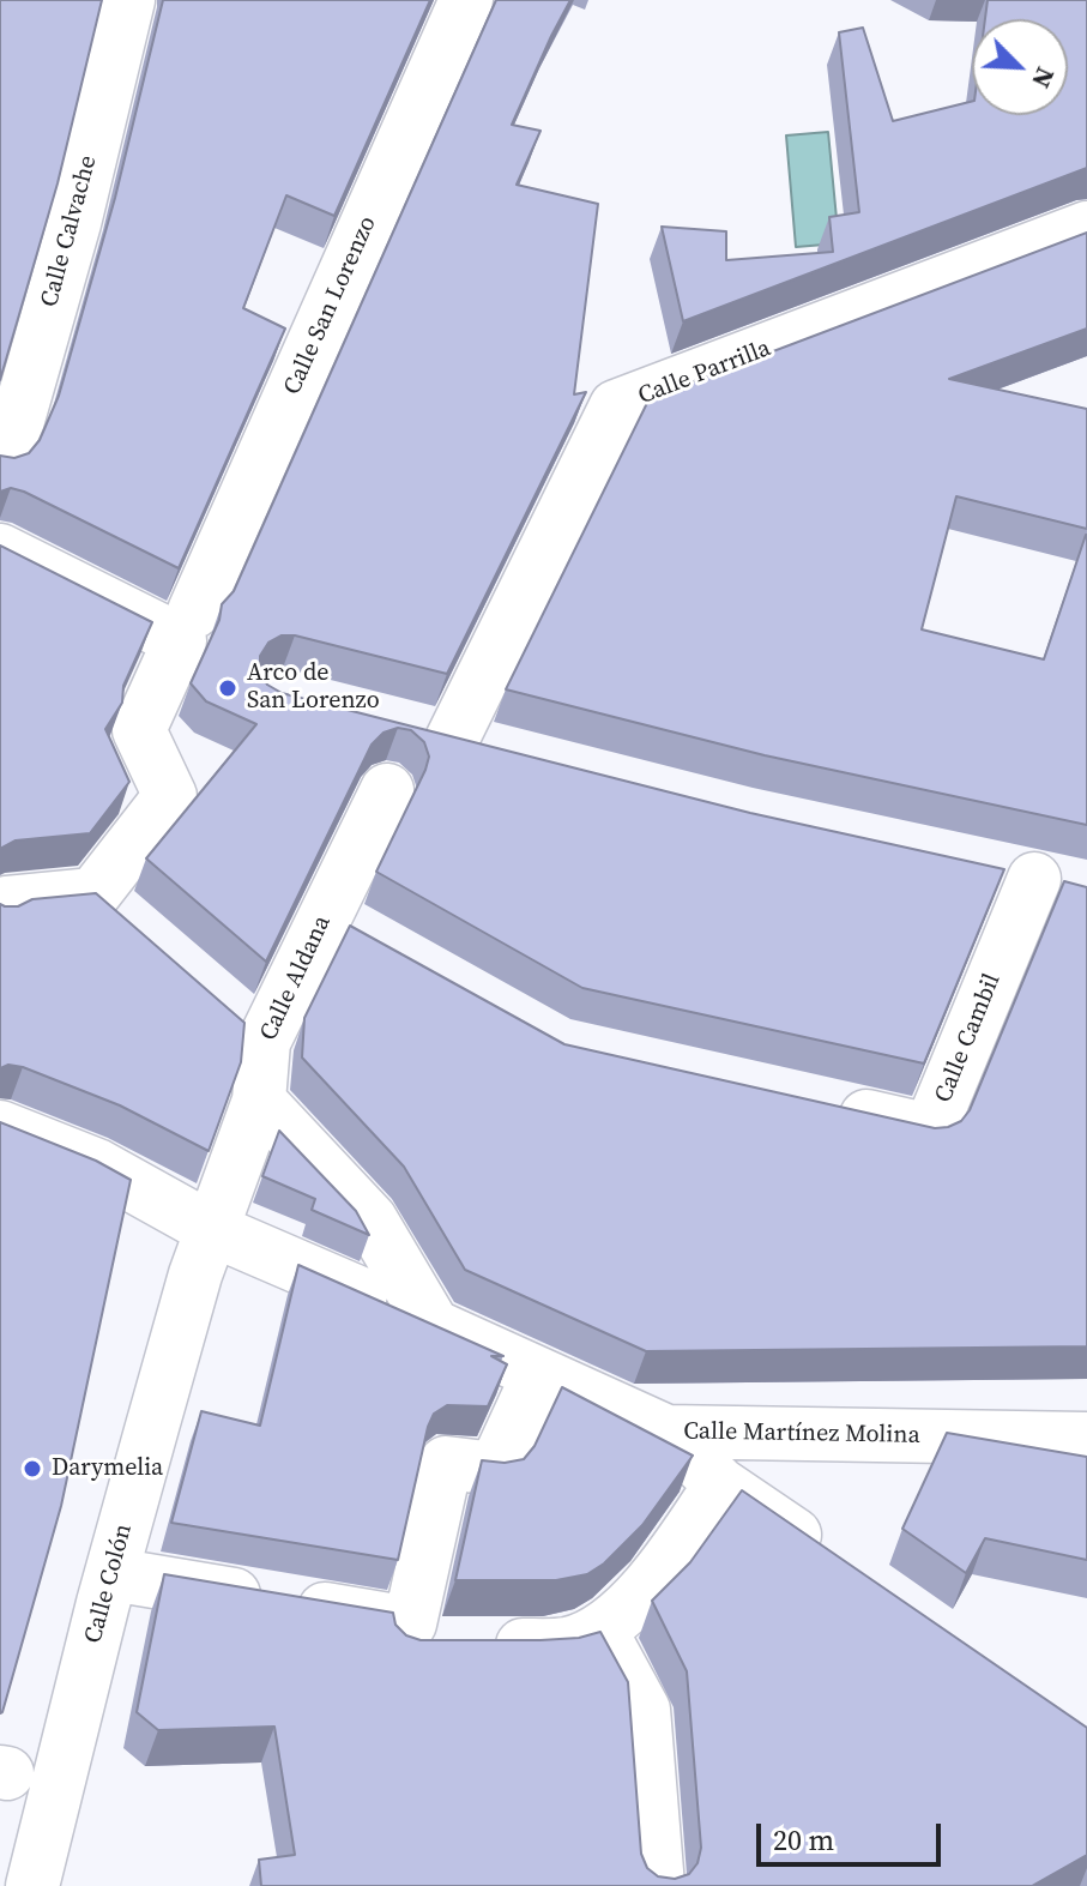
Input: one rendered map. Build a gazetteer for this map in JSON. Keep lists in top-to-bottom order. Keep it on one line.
{"streets":{"street":["Calle Calvache","Calle San Lorenzo","Calle Parrilla","Calle Aldana","Calle Cambil","Calle Martínez Molina","Calle Colón"]},"crossings":[["Calle Aldana","Calle Martínez Molina"],["Calle Aldana","Calle Colón"],["Calle Martínez Molina","Calle Colón"]],"places":["Arco de San Lorenzo","Darymelia"],"scale_bar":"20 m","north":"bottom right"}
